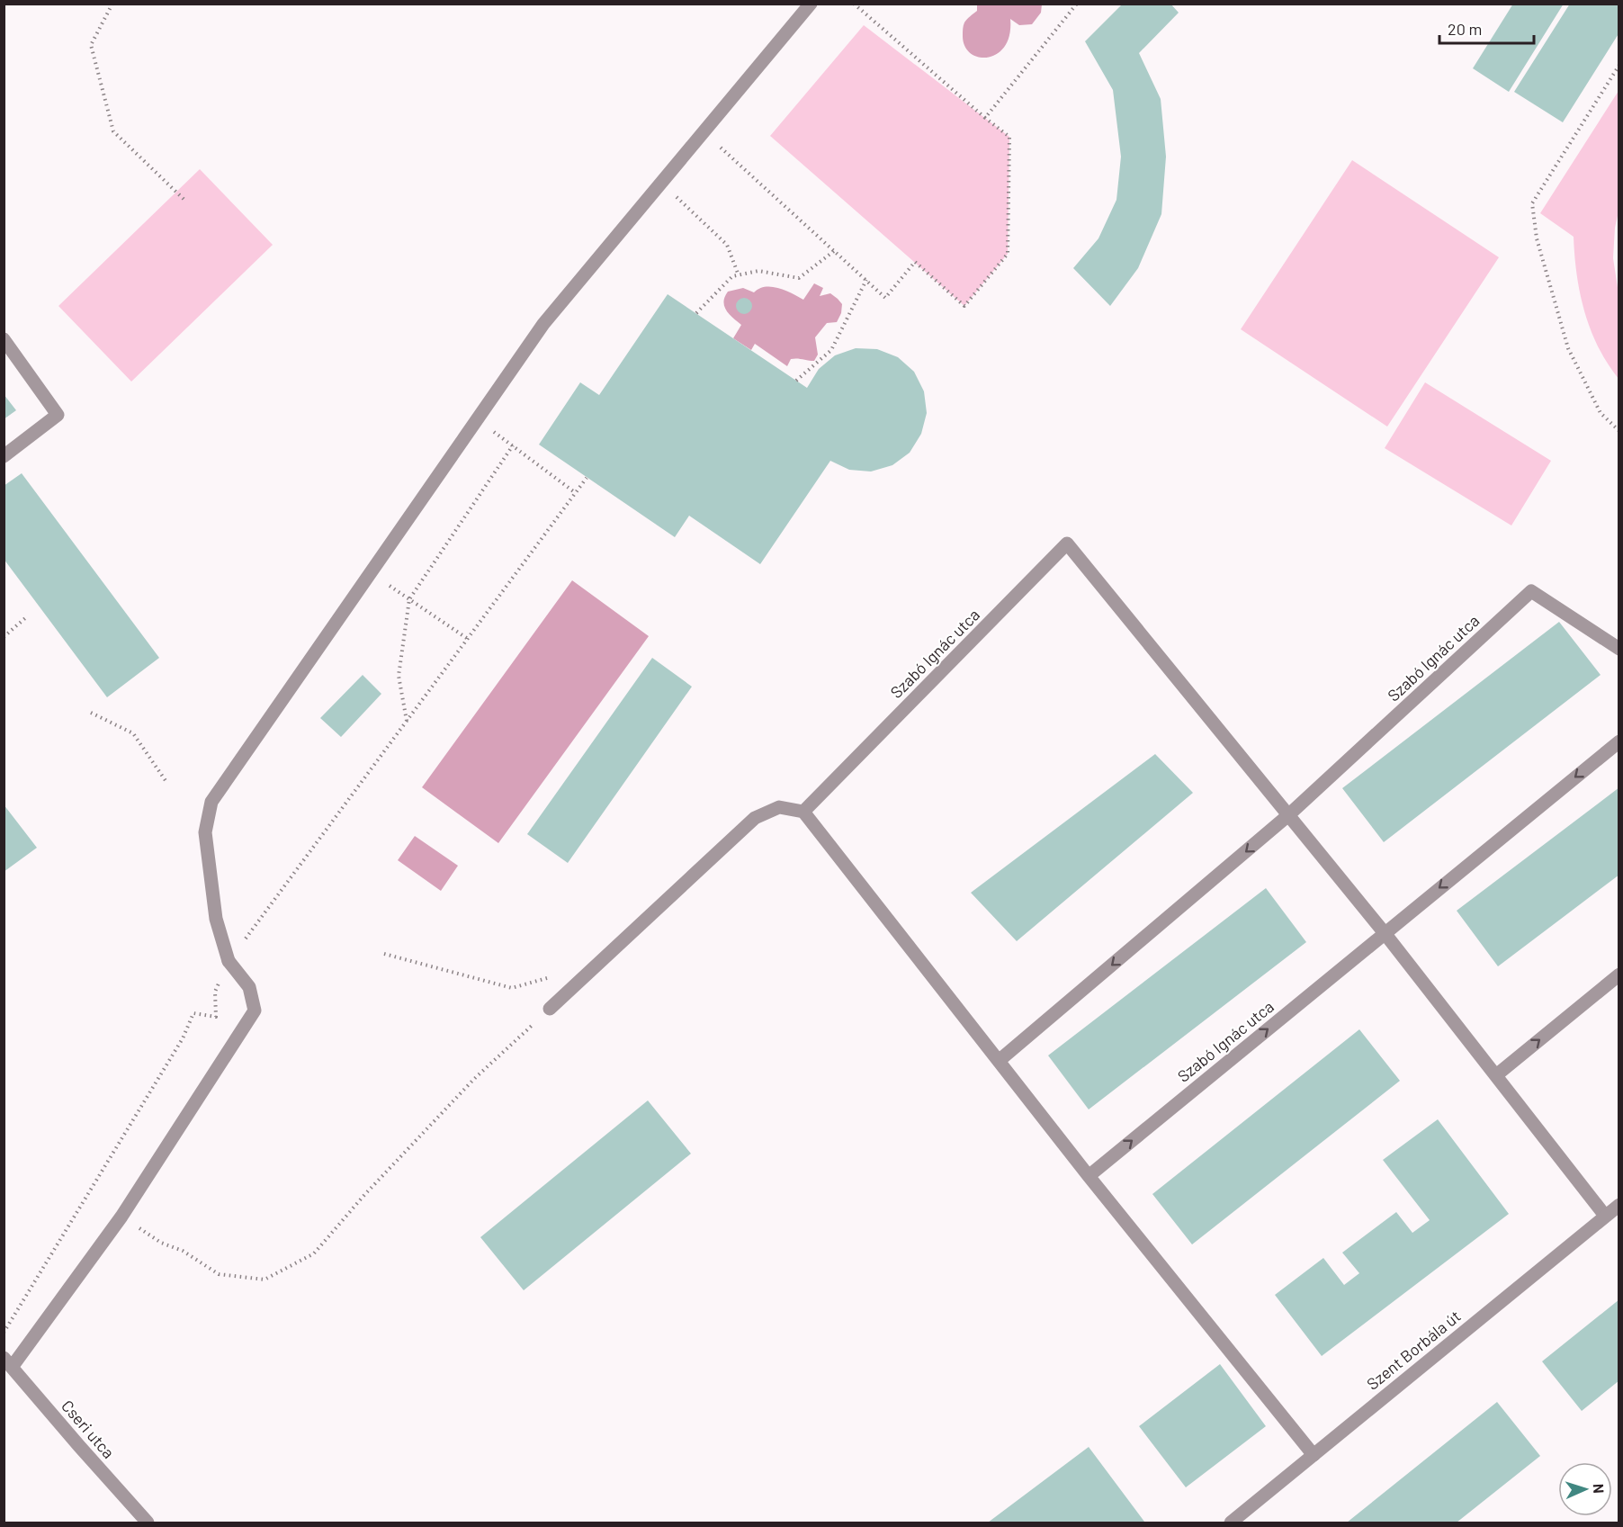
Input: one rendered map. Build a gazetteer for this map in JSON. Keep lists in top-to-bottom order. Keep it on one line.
{"streets":{"street":["Szabó Ignác utca","Szent Borbála út","Cseri utca"]},"crossings":[["Szabó Ignác utca","Szent Borbála út"]],"scale_bar":"20 m","north":"right"}
